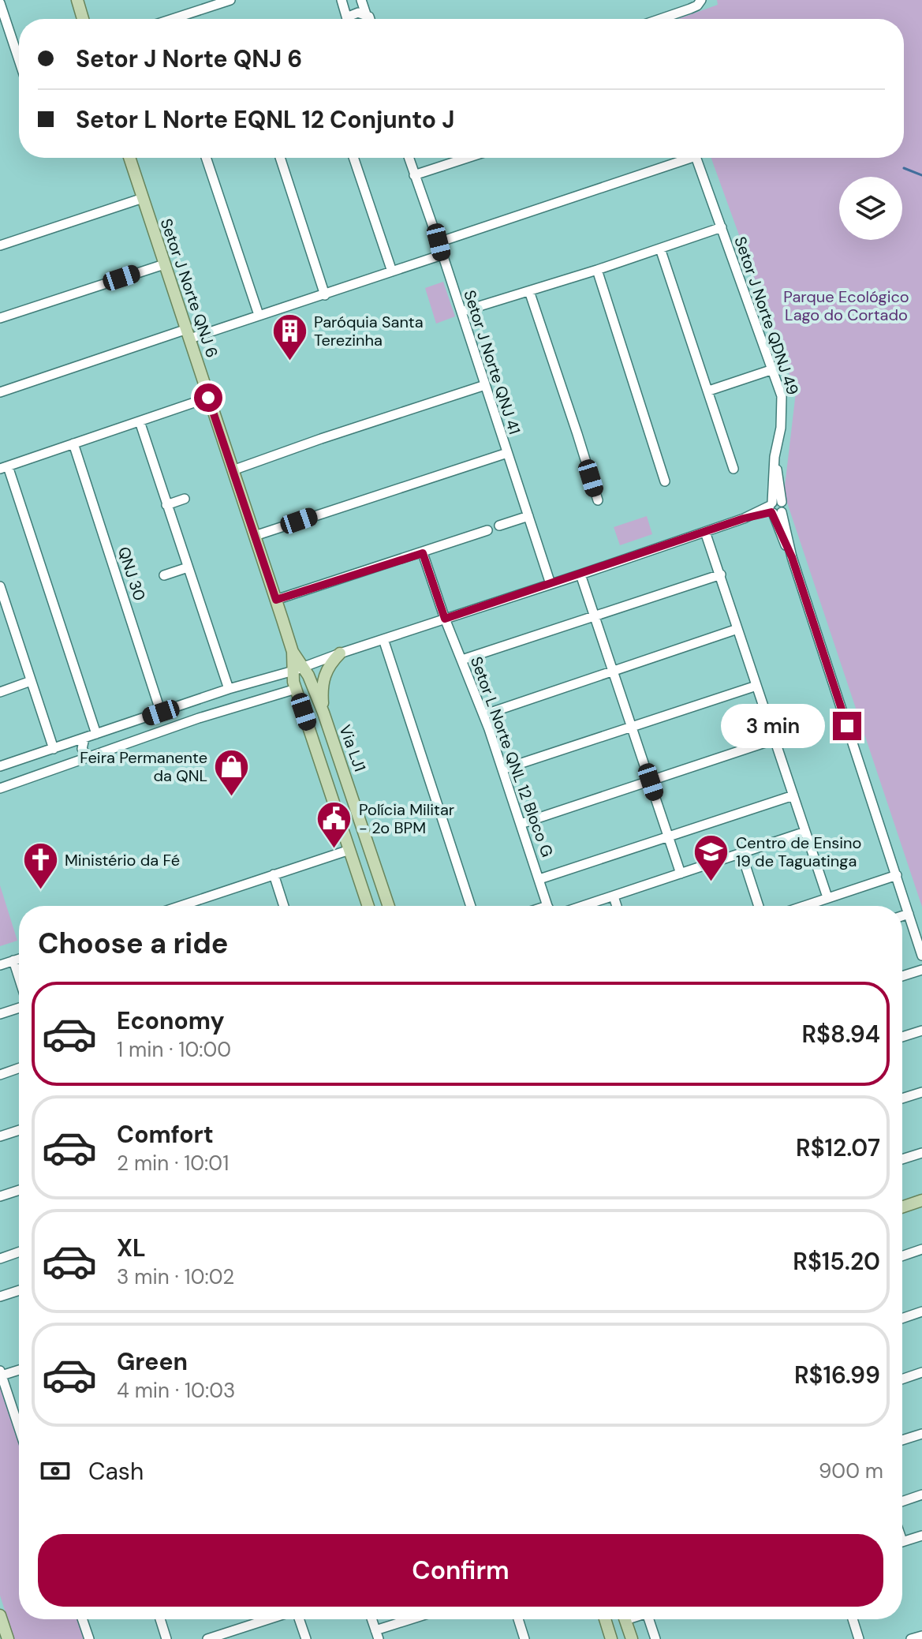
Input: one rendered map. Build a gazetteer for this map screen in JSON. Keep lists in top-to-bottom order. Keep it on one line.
{"streets":{"main road":["Setor J Norte QNJ 6","Via LJ1"],"street":["Setor J Norte QDNJ 49","Setor J Norte QNJ 41","QNJ 30","Setor L Norte QNL 12 Bloco G"]},"crossings":[["Setor J Norte QNJ 6","Via LJ1"]],"parks":["Parque Ecológico Lago do Cortado"],"places":{"building":["Paróquia Santa Terezinha"],"shop":["Feira Permanente da QNL"],"public building":["Polícia Militar - 2o BPM"],"school or university":["Centro de Ensino 19 de Taguatinga"],"church":["Ministério da Fé"]},"page":{"banner":["Setor J Norte QNJ 6","Setor L Norte EQNL 12 Conjunto J"],"bubble":"3 min","heading":"Choose a ride","list":[{"name":"Economy","note":"1 min · 10:00","value":"R$8.94"},{"name":"Comfort","note":"2 min · 10:01","value":"R$12.07"},{"name":"XL","note":"3 min · 10:02","value":"R$15.20"},{"name":"Green","note":"4 min · 10:03","value":"R$16.99"}],"pay":["Cash","900 m"],"buttons":"Confirm"}}
